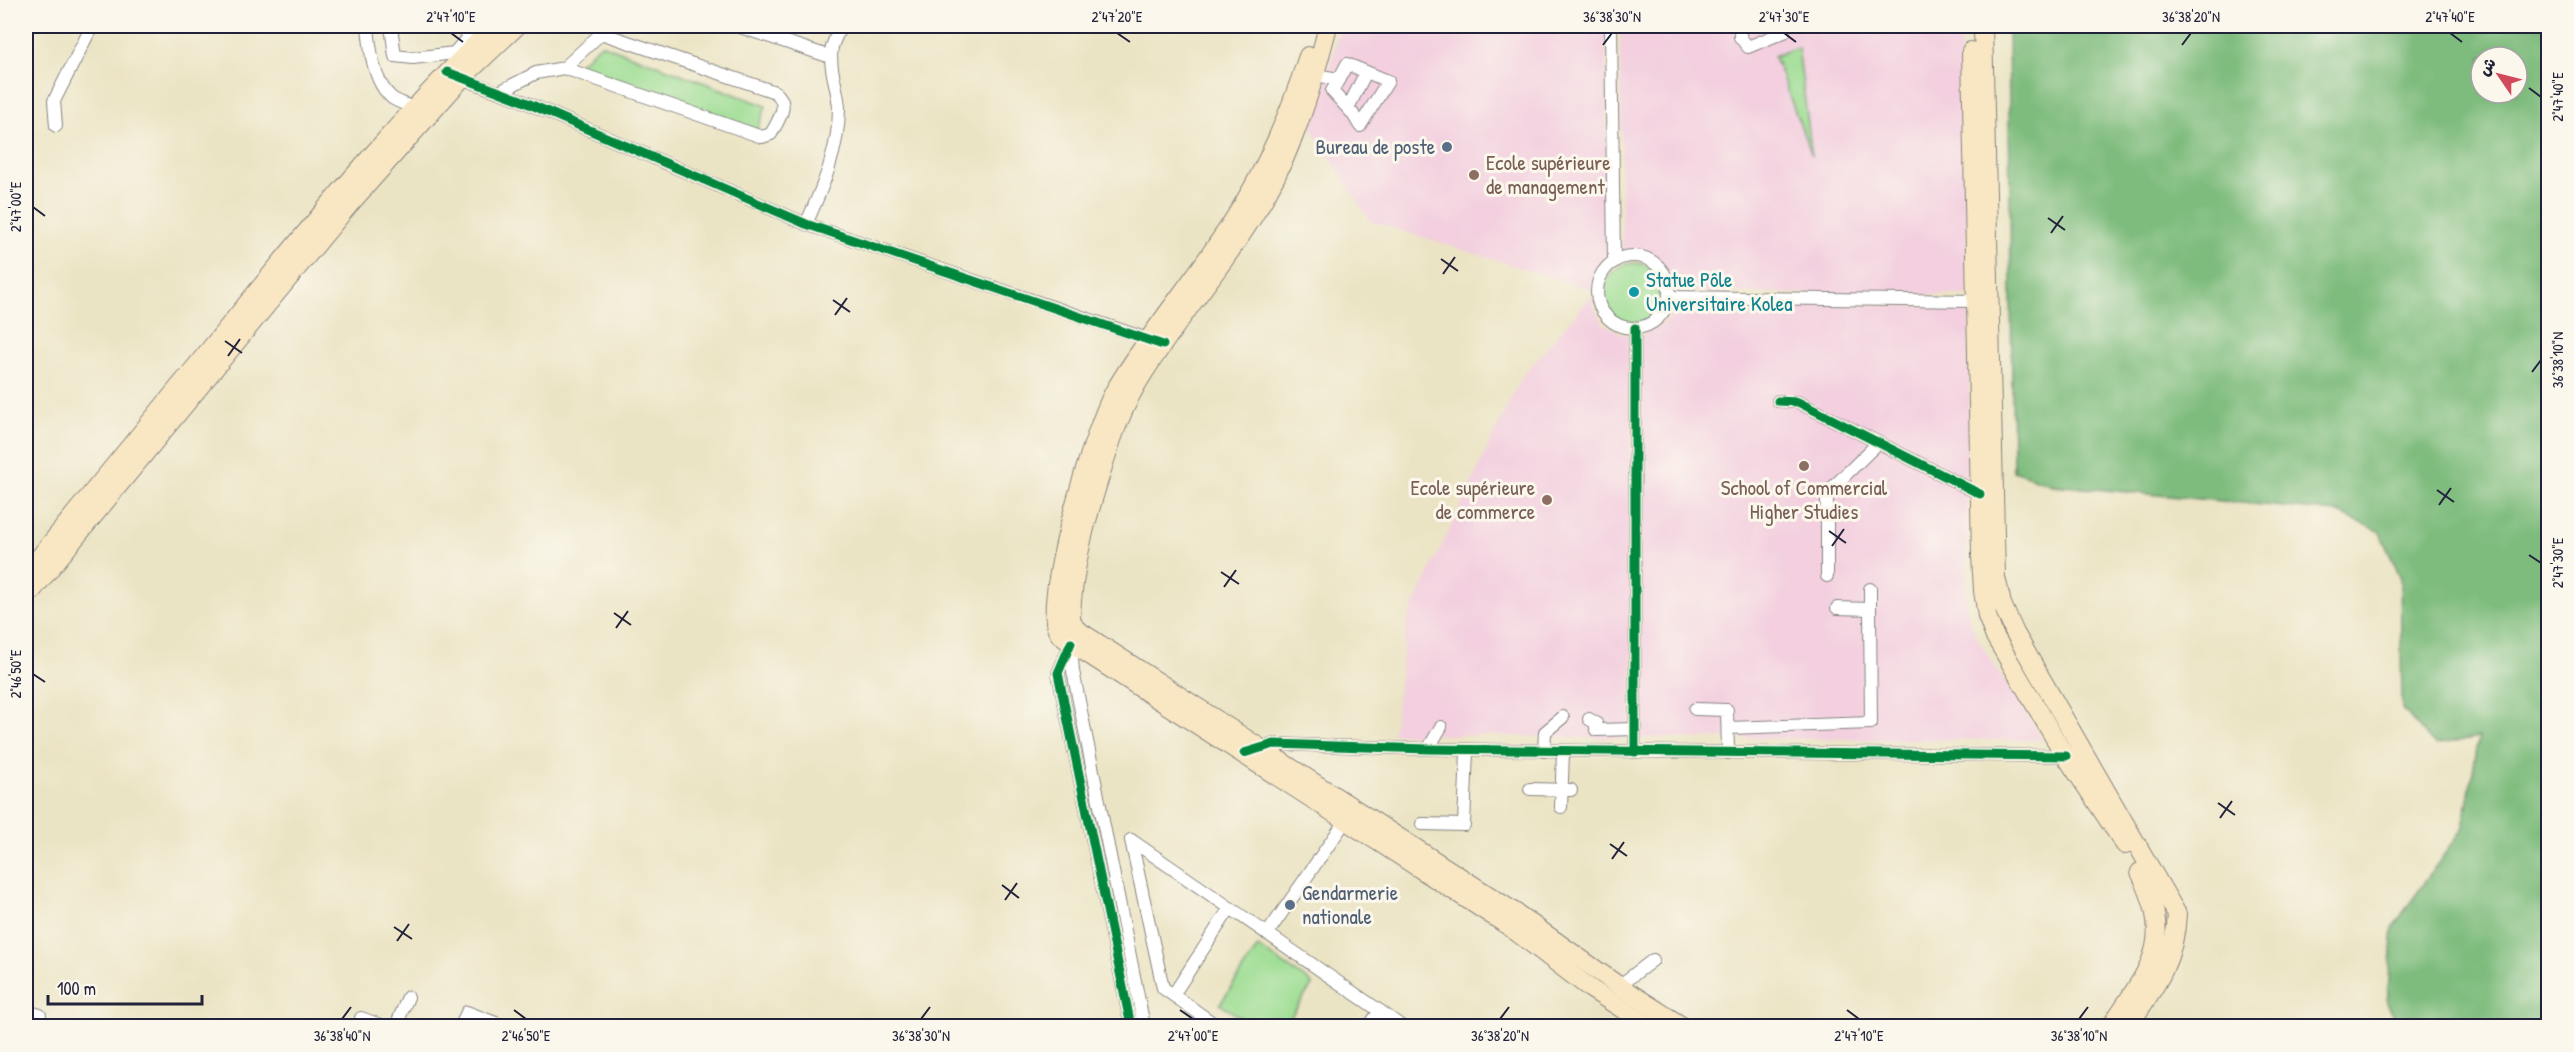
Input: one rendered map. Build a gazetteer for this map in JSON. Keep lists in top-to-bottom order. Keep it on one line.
{"places":["Bureau de poste","Ecole supérieure de management","Statue Pôle Universitaire Kolea","School of Commercial Higher Studies","Ecole supérieure de commerce","Gendarmerie nationale"],"scale_bar":"100 m","north":"top left","coordinates":["2°47'10\"E","2°47'20\"E","36°38'30\"N","2°47'30\"E","36°38'20\"N","2°47'40\"E","2°47'00\"E","36°38'10\"N","2°46'50\"E","36°38'40\"N"]}
